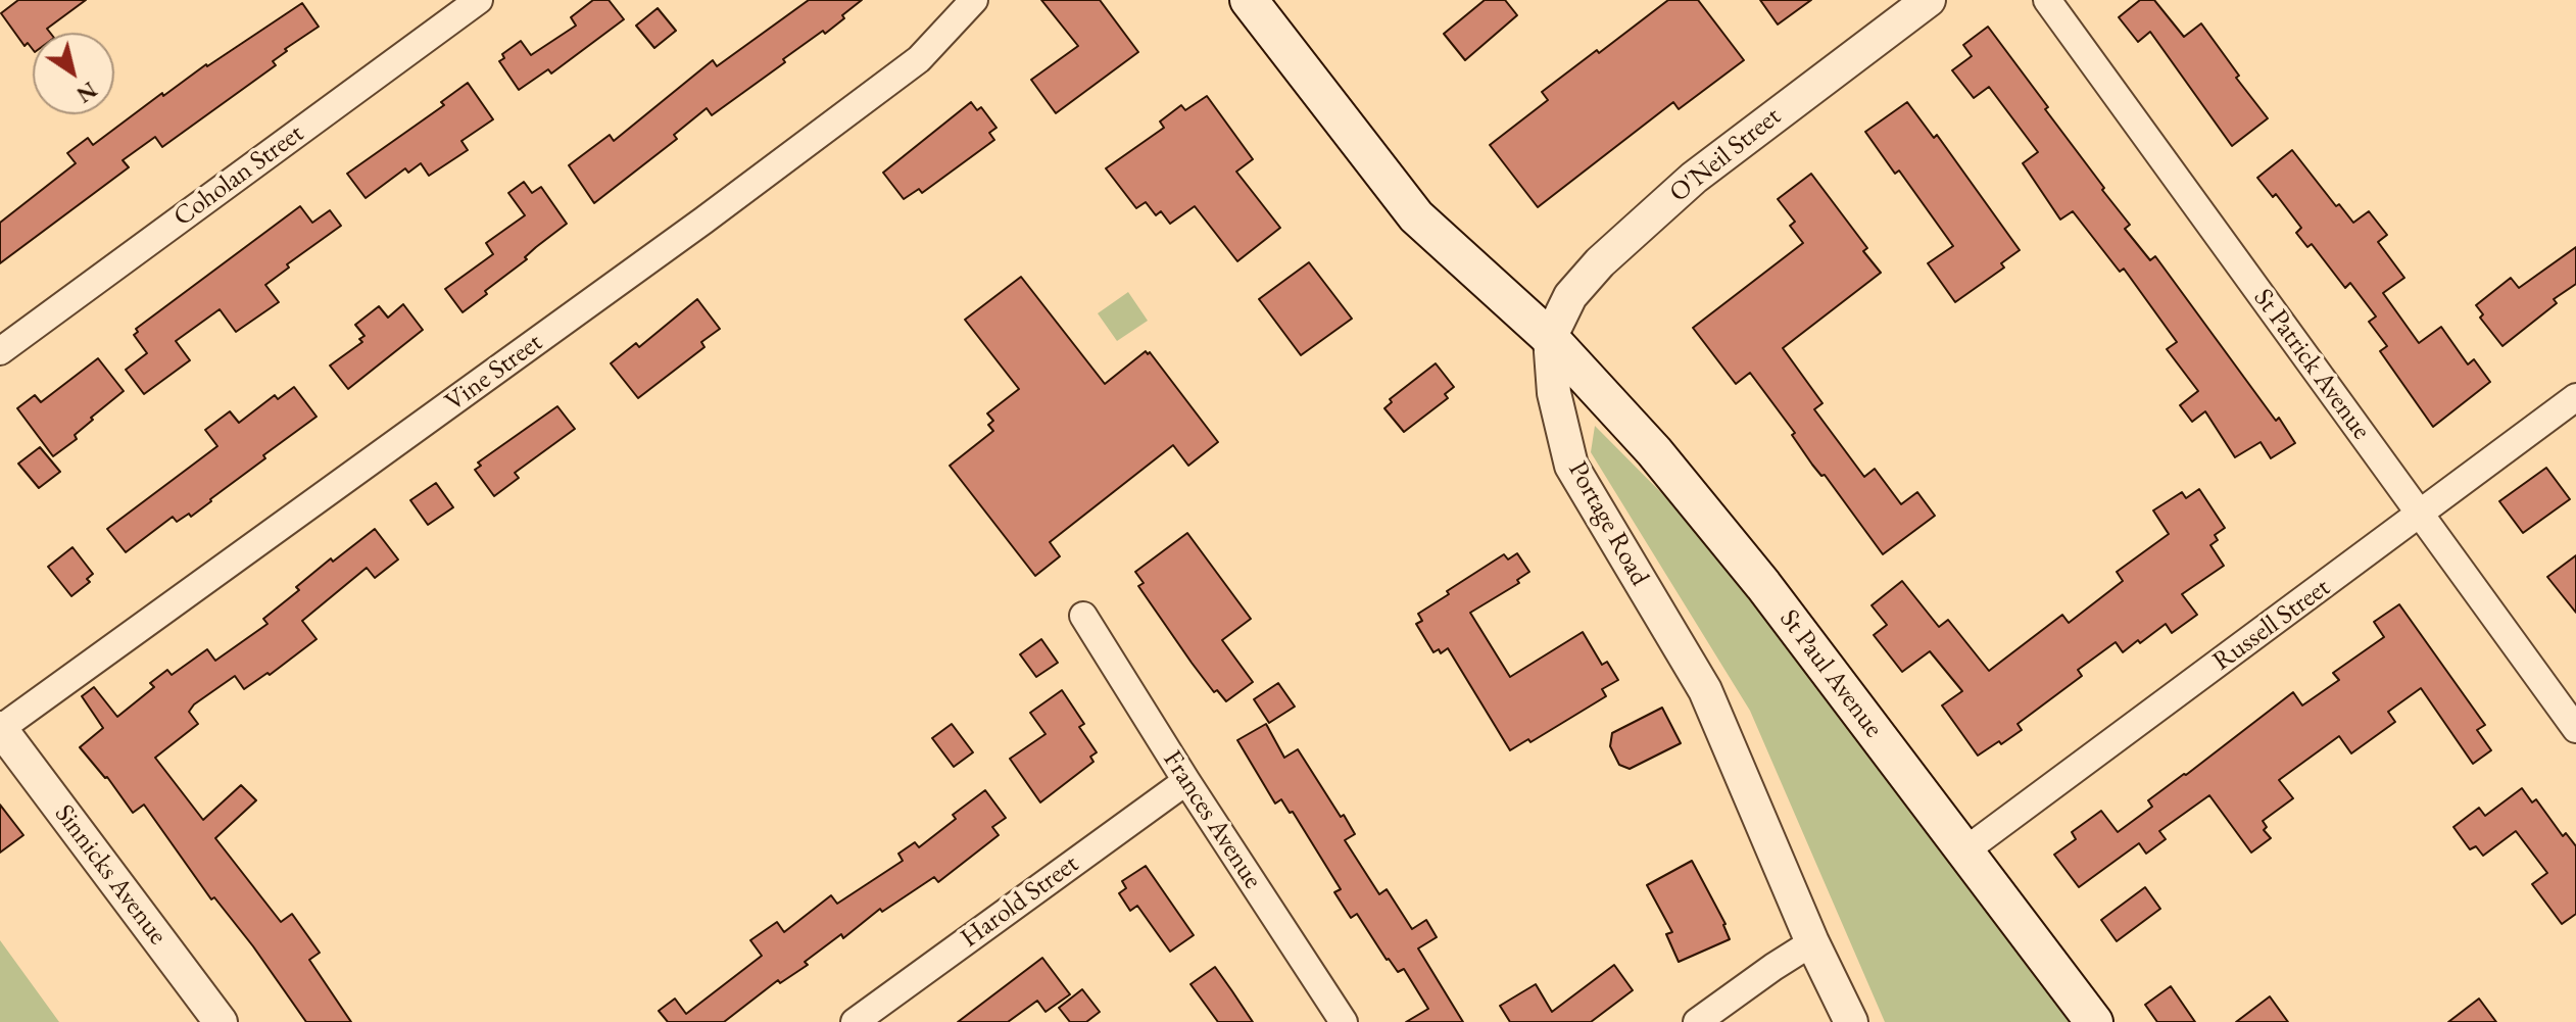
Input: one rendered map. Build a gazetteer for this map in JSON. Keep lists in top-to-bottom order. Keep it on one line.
{"streets":{"main road":["St Paul Avenue"],"street":["O'Neil Street","Coholan Street","St Patrick Avenue","Vine Street","Portage Road","Russell Street","Frances Avenue","Sinnicks Avenue","Harold Street"]},"crossings":[["O'Neil Street","Portage Road"],["O'Neil Street","St Paul Avenue"],["St Patrick Avenue","Russell Street"],["Vine Street","Sinnicks Avenue"],["Portage Road","St Paul Avenue"],["Russell Street","St Paul Avenue"],["Frances Avenue","Harold Street"]],"north":"bottom right"}
